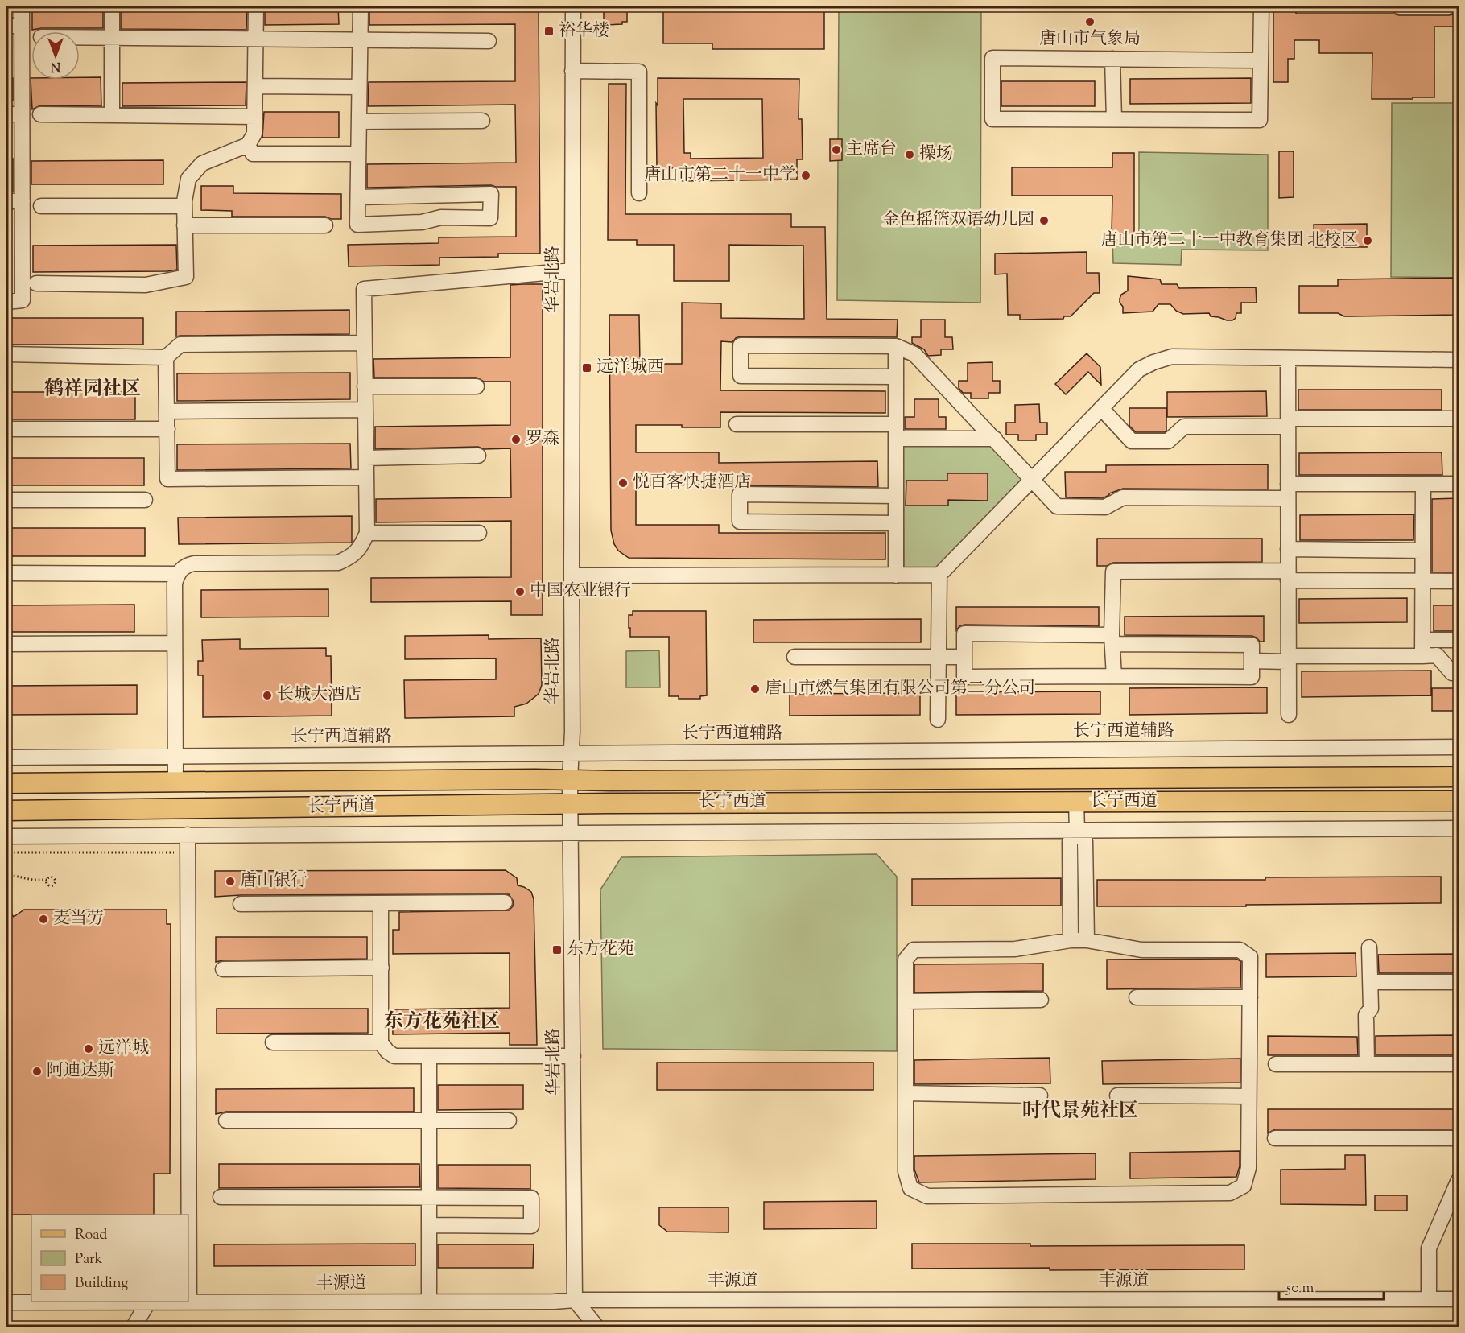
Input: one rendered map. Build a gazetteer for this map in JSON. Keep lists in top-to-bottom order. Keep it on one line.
{"streets":{"main road":["长宁西道"],"street":["华岩北路","长宁西道辅路","丰源道"]},"crossings":[["华岩北路","长宁西道辅路"],["华岩北路","长宁西道"],["华岩北路","丰源道"]],"districts":["鹤祥园社区","东方花苑社区","时代景苑社区"],"places":{"other":["唐山市气象局","主席台","操场","唐山市第二十一中学","金色摇篮双语幼儿园","唐山市第二十一中教育集团 北校区","罗森","悦百客快捷酒店","中国农业银行","唐山市燃气集团有限公司第二分公司","长城大酒店","唐山银行","麦当劳","远洋城","阿迪达斯"],"transit":["裕华楼","远洋城西","东方花苑"]},"legend":["Road","Park","Building"],"scale_bar":"50 m","north":"bottom"}
